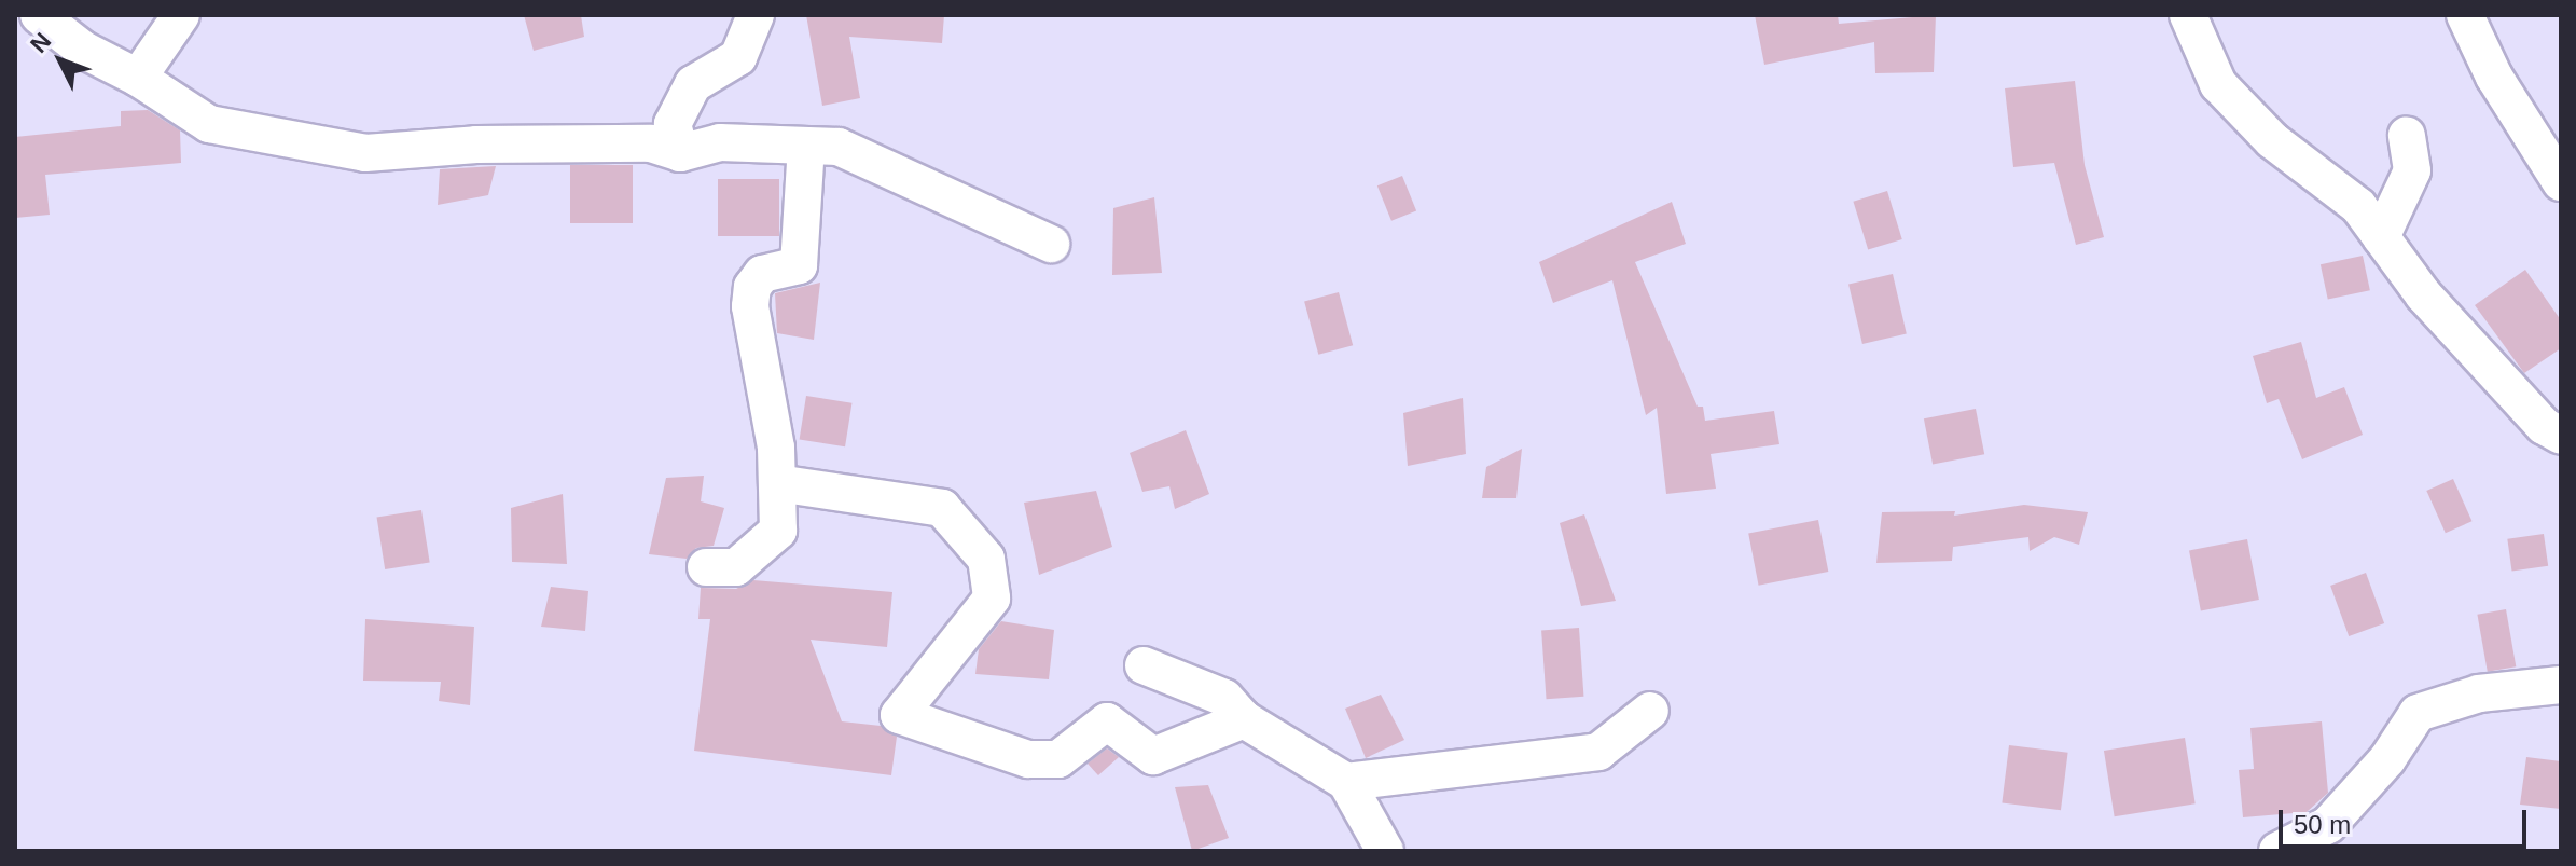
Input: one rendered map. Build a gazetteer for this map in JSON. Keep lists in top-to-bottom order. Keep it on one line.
{"scale_bar":"50 m","north":"top left"}
